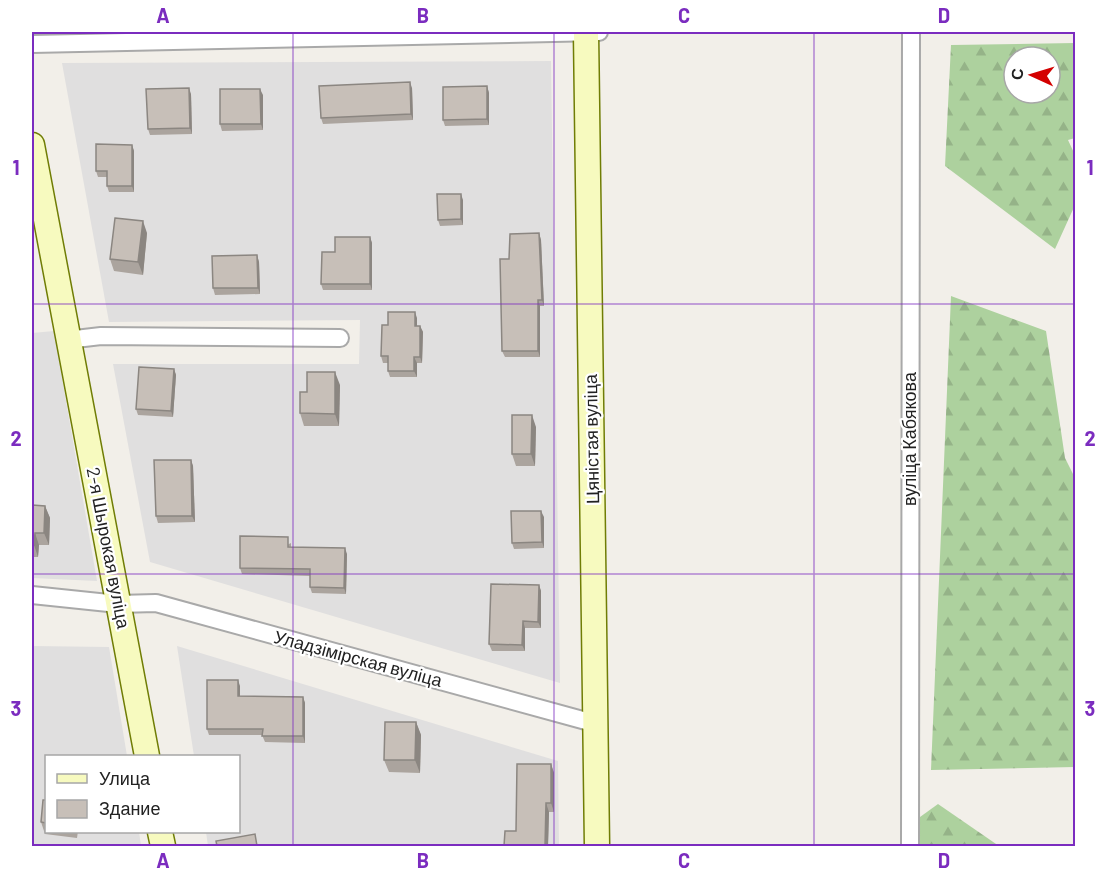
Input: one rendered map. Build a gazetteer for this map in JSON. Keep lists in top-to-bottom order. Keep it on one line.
{"streets":{"street":["Цяністая вуліца","вуліца Кабякова","2-я Шырокая вуліца","Уладзімірская вуліца"]},"crossings":[["Цяністая вуліца","Уладзімірская вуліца"],["2-я Шырокая вуліца","Уладзімірская вуліца"]],"legend":["Улица","Здание"],"north":"left","grid":{"columns":["A","B","C","D"],"rows":["1","2","3"]}}
